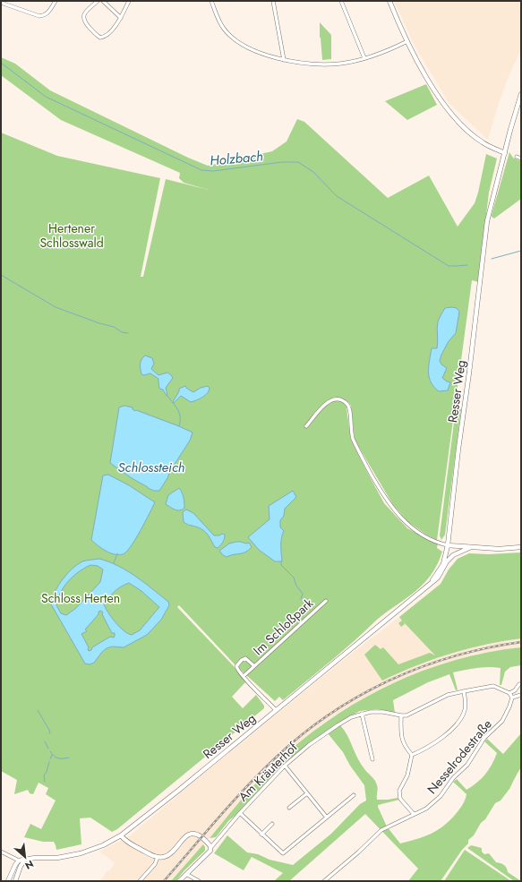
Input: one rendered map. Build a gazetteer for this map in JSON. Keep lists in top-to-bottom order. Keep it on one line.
{"streets":{"main road":["Resser Weg"],"street":["Im Schloßpark","Nesselrodestraße","Am Kräuterhof"]},"crossings":[["Resser Weg","Im Schloßpark"]],"water":["Holzbach","Schlossteich"],"parks":["Hertener Schlosswald","Schloss Herten"],"north":"bottom right"}
